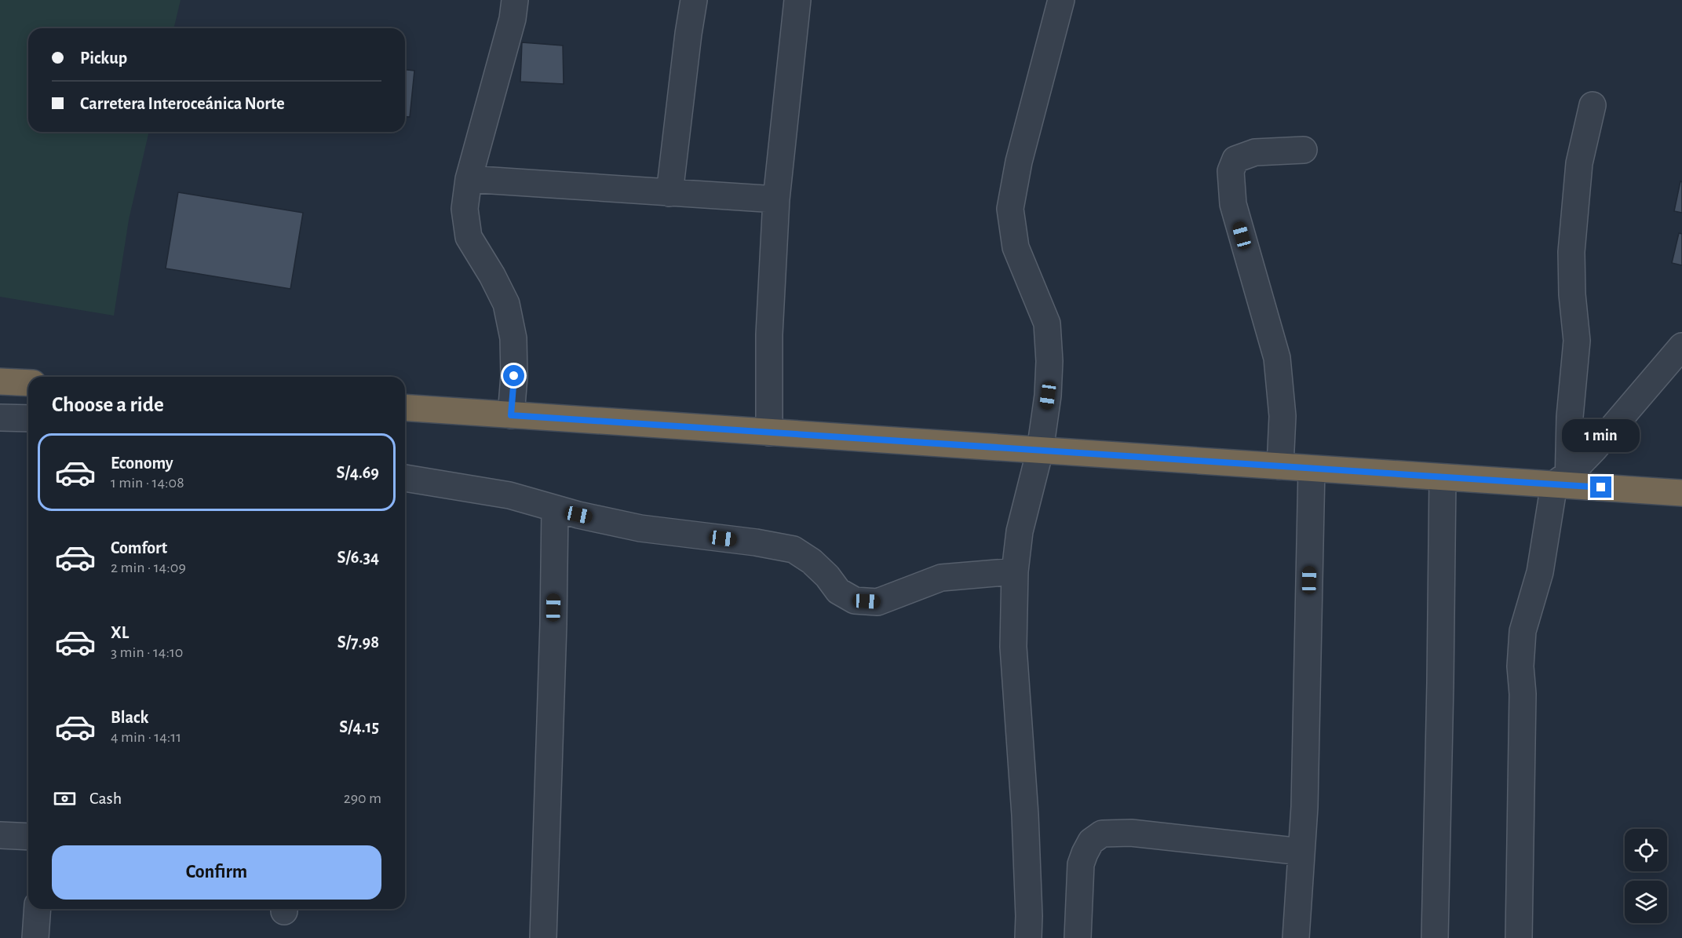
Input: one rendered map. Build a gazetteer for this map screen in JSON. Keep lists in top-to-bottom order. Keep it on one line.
{"page":{"banner":["Pickup","Carretera Interoceánica Norte"],"heading":"Choose a ride","bubble":"1 min","list":[{"name":"Economy","note":"1 min · 14:08","value":"S/4.69"},{"name":"Comfort","note":"2 min · 14:09","value":"S/6.34"},{"name":"XL","note":"3 min · 14:10","value":"S/7.98"},{"name":"Black","note":"4 min · 14:11","value":"S/4.15"}],"pay":["Cash","290 m"],"buttons":"Confirm"}}
